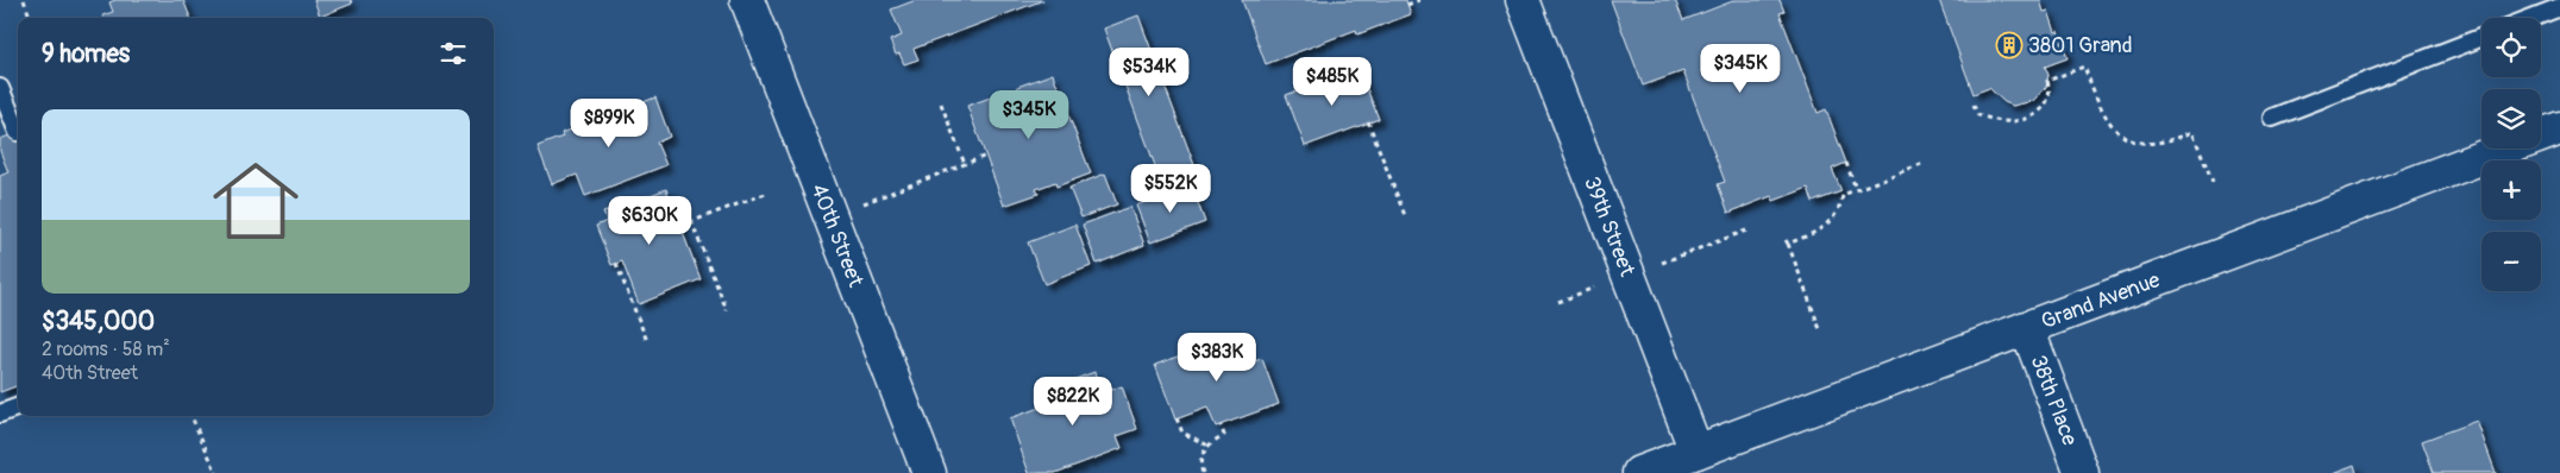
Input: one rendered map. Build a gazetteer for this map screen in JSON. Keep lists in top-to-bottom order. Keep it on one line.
{"streets":{"street":["39th Street","40th Street","Grand Avenue","38th Place"]},"crossings":[["39th Street","Grand Avenue"],["Grand Avenue","38th Place"]],"places":{"building":["3801 Grand"]},"page":{"map_buttons":["+","−"],"heading":"9 homes","price":["$345K","$534K","$485K","$345K","$899K","$552K","$630K","$383K","$822K"],"list":[{"name":"$345,000","note":"2 rooms · 58 m² · 40th Street"}]}}
